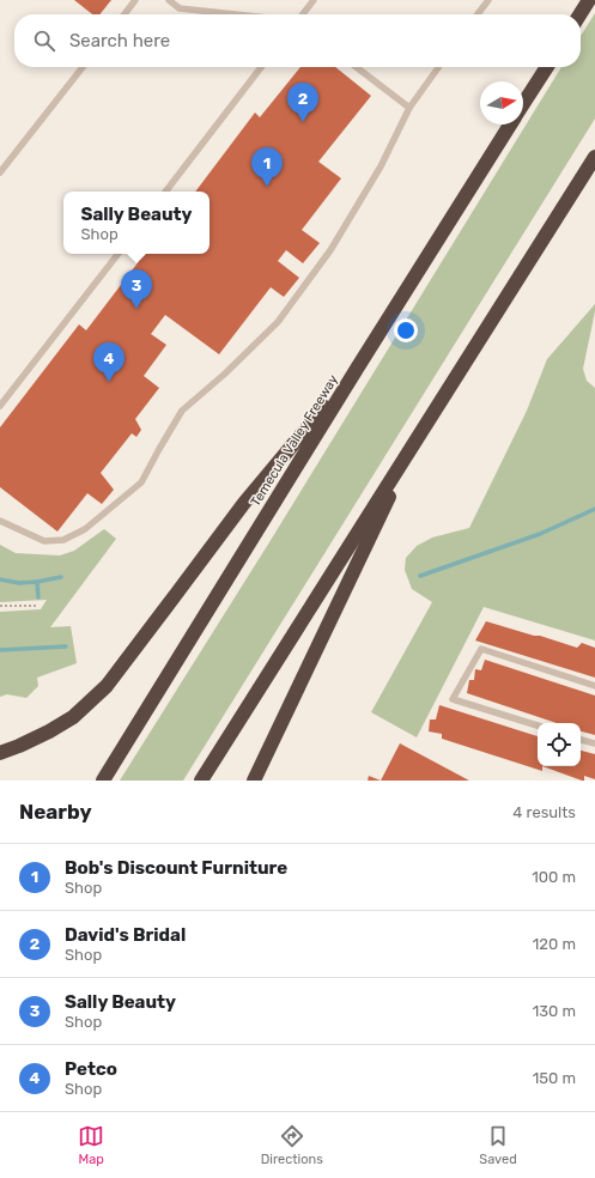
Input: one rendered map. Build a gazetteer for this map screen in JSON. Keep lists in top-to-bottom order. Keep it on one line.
{"streets":{"highway":["Temecula Valley Freeway"]},"north":"right","page":{"search":"Search here","pins":["2","1","3","4"],"popup":["Sally Beauty","Shop"],"heading":["Nearby","4 results"],"list":[{"mark":"1","name":"Bob's Discount Furniture","note":"Shop","value":"100 m"},{"mark":"2","name":"David's Bridal","note":"Shop","value":"120 m"},{"mark":"3","name":"Sally Beauty","note":"Shop","value":"130 m"},{"mark":"4","name":"Petco","note":"Shop","value":"150 m"}],"nav":["Map","Directions","Saved"]}}
